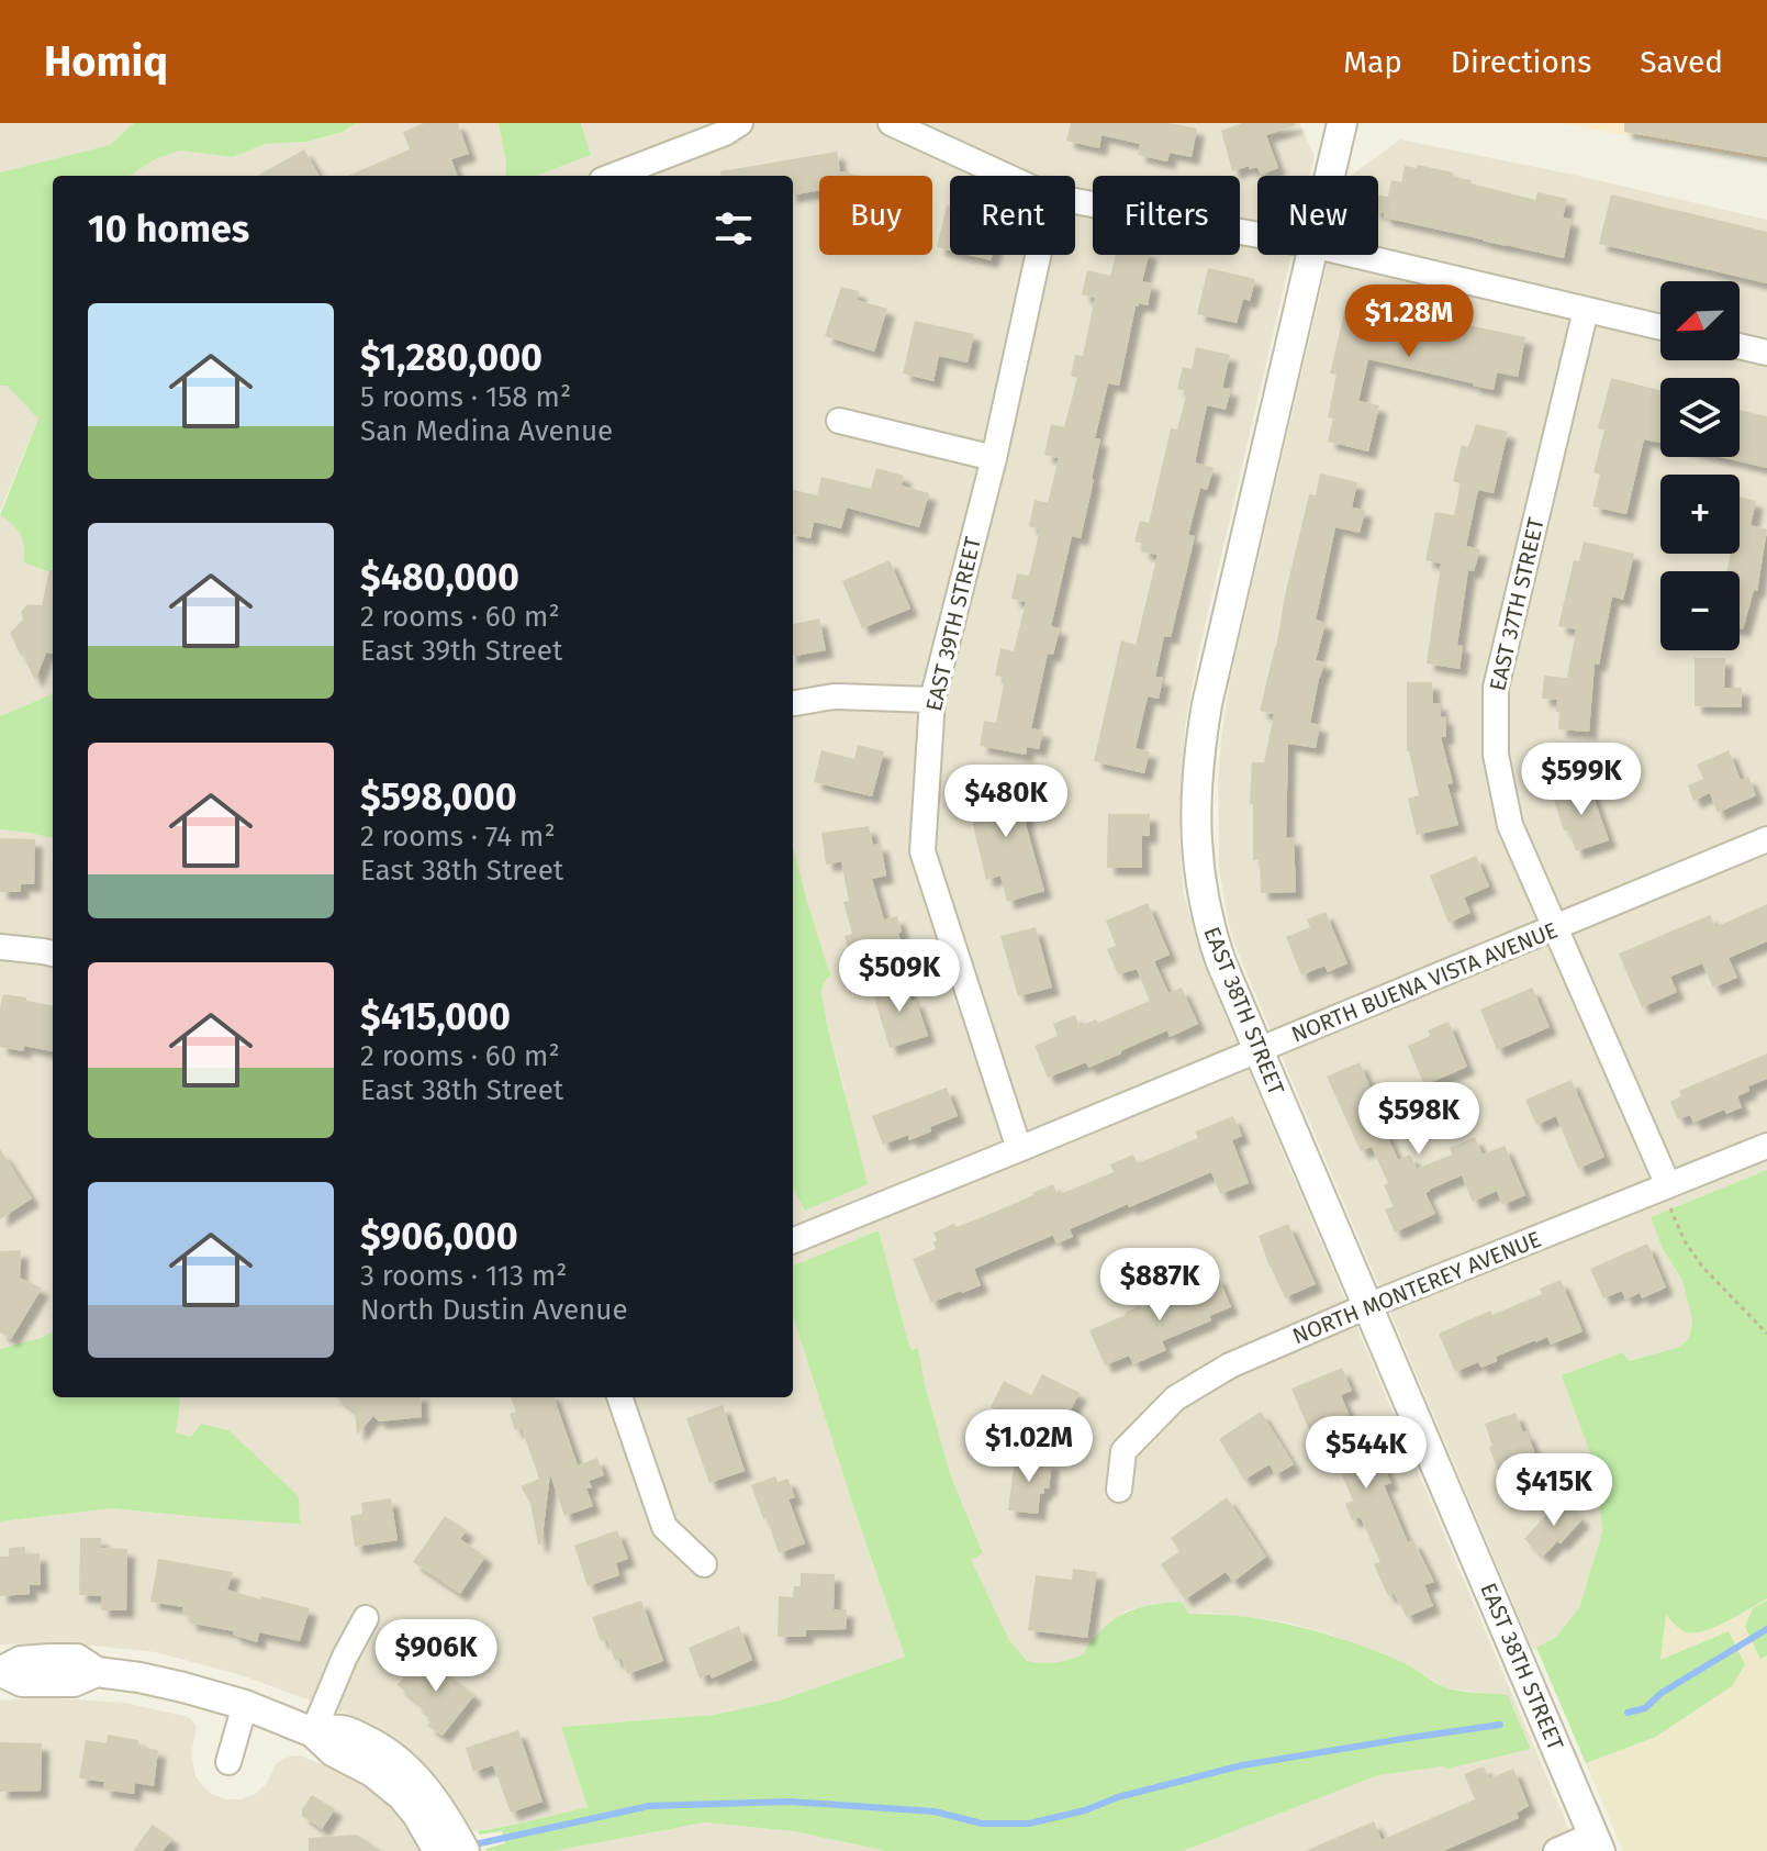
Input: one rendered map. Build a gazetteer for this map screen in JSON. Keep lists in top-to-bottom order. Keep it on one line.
{"streets":{"street":["EAST 37TH STREET","EAST 39TH STREET","NORTH BUENA VISTA AVENUE","EAST 38TH STREET","NORTH MONTEREY AVENUE"]},"crossings":[["EAST 37TH STREET","NORTH BUENA VISTA AVENUE"],["EAST 37TH STREET","NORTH MONTEREY AVENUE"],["EAST 39TH STREET","NORTH BUENA VISTA AVENUE"],["NORTH BUENA VISTA AVENUE","EAST 38TH STREET"],["EAST 38TH STREET","NORTH MONTEREY AVENUE"]],"north":"bottom left","page":{"header":"Homiq","nav":["Map","Directions","Saved"],"chip":["Buy","Rent","Filters","New"],"heading":"10 homes","map_buttons":["+","−"],"list":[{"name":"$1,280,000","note":"5 rooms · 158 m² · San Medina Avenue"},{"name":"$480,000","note":"2 rooms · 60 m² · East 39th Street"},{"name":"$598,000","note":"2 rooms · 74 m² · East 38th Street"},{"name":"$415,000","note":"2 rooms · 60 m² · East 38th Street"},{"name":"$906,000","note":"3 rooms · 113 m² · North Dustin Avenue"}],"price":["$1.28M","$599K","$480K","$509K","$598K","$887K","$1.02M","$544K","$415K","$906K"]}}
